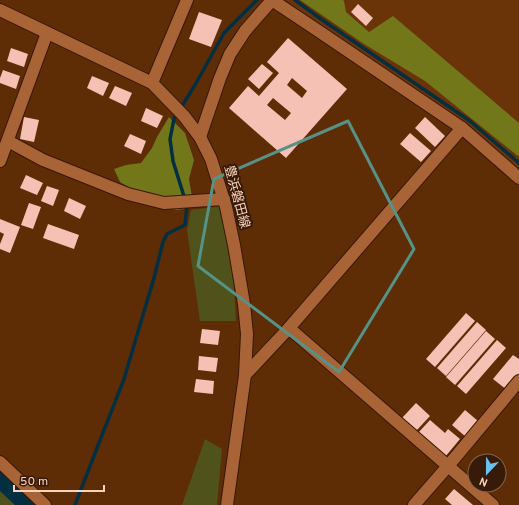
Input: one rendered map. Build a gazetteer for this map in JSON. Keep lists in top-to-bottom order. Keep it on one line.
{"streets":{"street":["豊浜磐田線"]},"scale_bar":"50 m","north":"bottom"}
